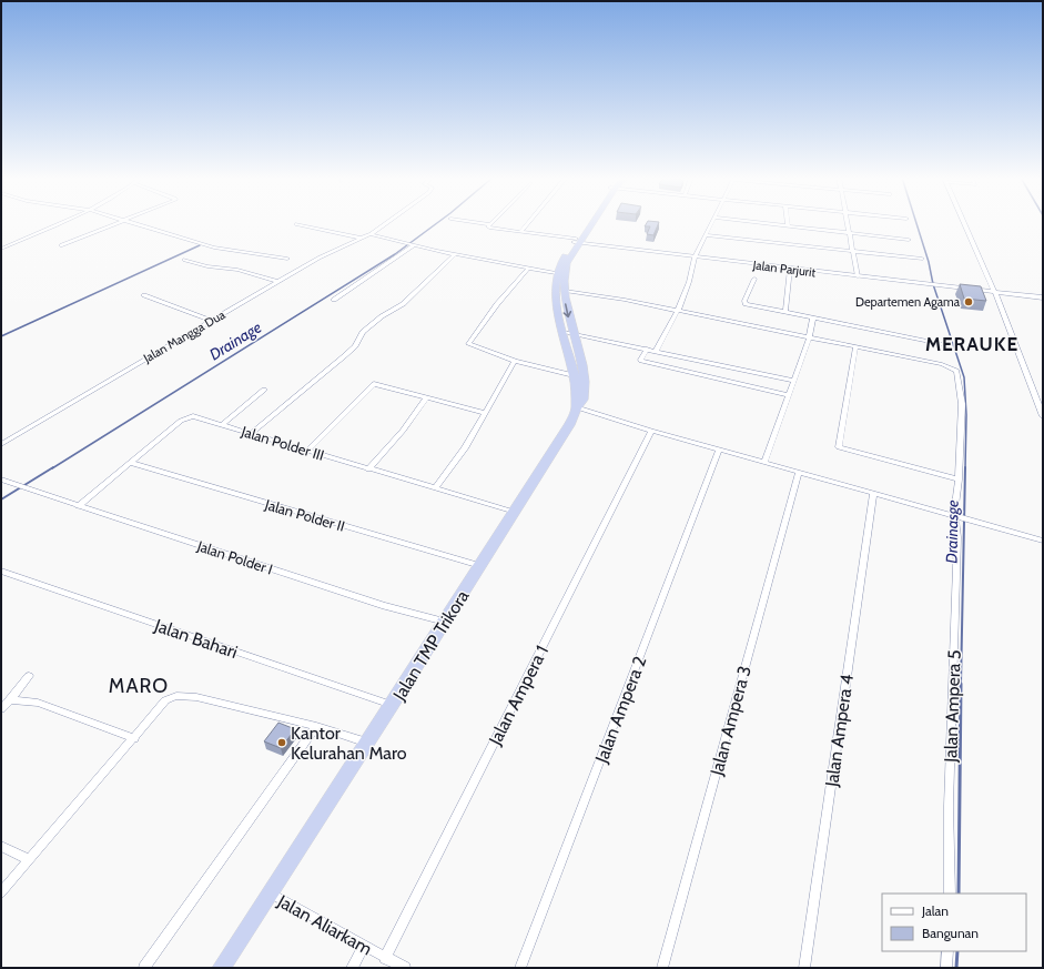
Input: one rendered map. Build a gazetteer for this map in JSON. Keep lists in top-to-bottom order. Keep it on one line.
{"streets":{"highway":["Jalan TMP Trikora"],"street":["Jalan Parjurit","Jalan Mangga Dua","Jalan Polder III","Jalan Polder II","Jalan Polder I","Jalan Bahari","Jalan Ampera 1","Jalan Ampera 5","Jalan Ampera 2","Jalan Ampera 3","Jalan Ampera 4","Jalan Aliarkam"]},"crossings":[["Jalan Parjurit","Jalan TMP Trikora"],["Jalan Polder III","Jalan Polder II"],["Jalan Polder III","Jalan Polder I"],["Jalan Polder III","Jalan TMP Trikora"],["Jalan Polder II","Jalan TMP Trikora"],["Jalan Polder I","Jalan TMP Trikora"],["Jalan Bahari","Jalan TMP Trikora"],["Jalan TMP Trikora","Jalan Aliarkam"],["Jalan Ampera 1","Jalan Aliarkam"]],"districts":["MERAUKE","MARO"],"water":["Drainage","Drainasge"],"places":["Departemen Agama","Kantor Kelurahan Maro"],"legend":["Jalan","Bangunan"]}
